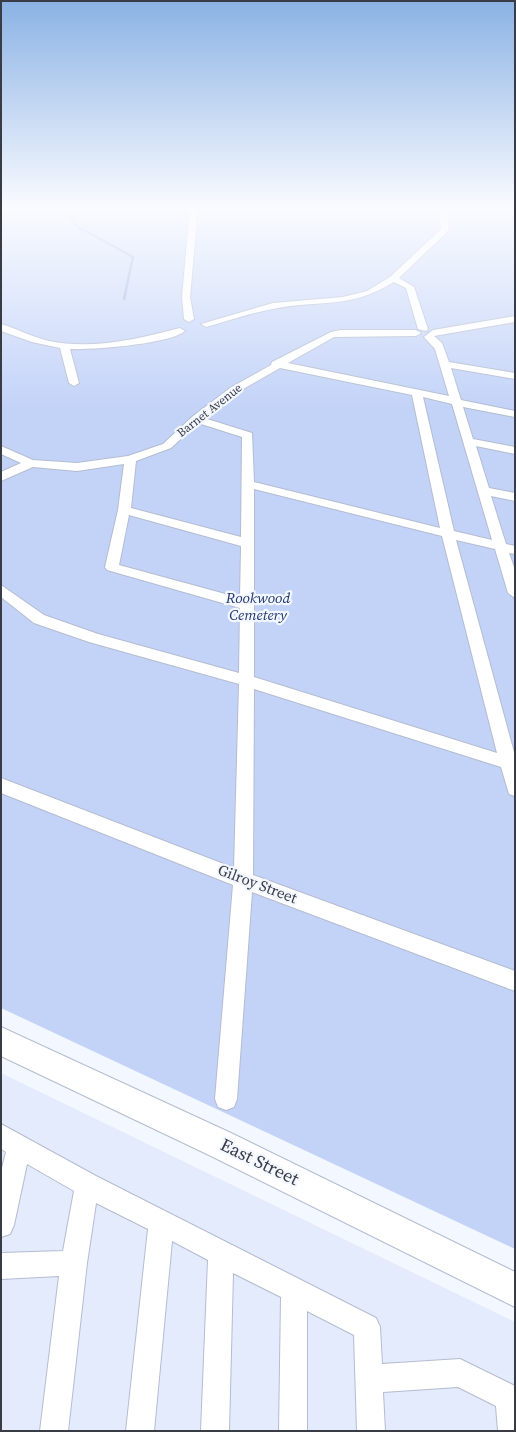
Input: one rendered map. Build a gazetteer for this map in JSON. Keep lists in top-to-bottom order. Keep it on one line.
{"streets":{"main road":["East Street"],"street":["Barnet Avenue","Gilroy Street"]},"parks":["Rookwood Cemetery"]}
